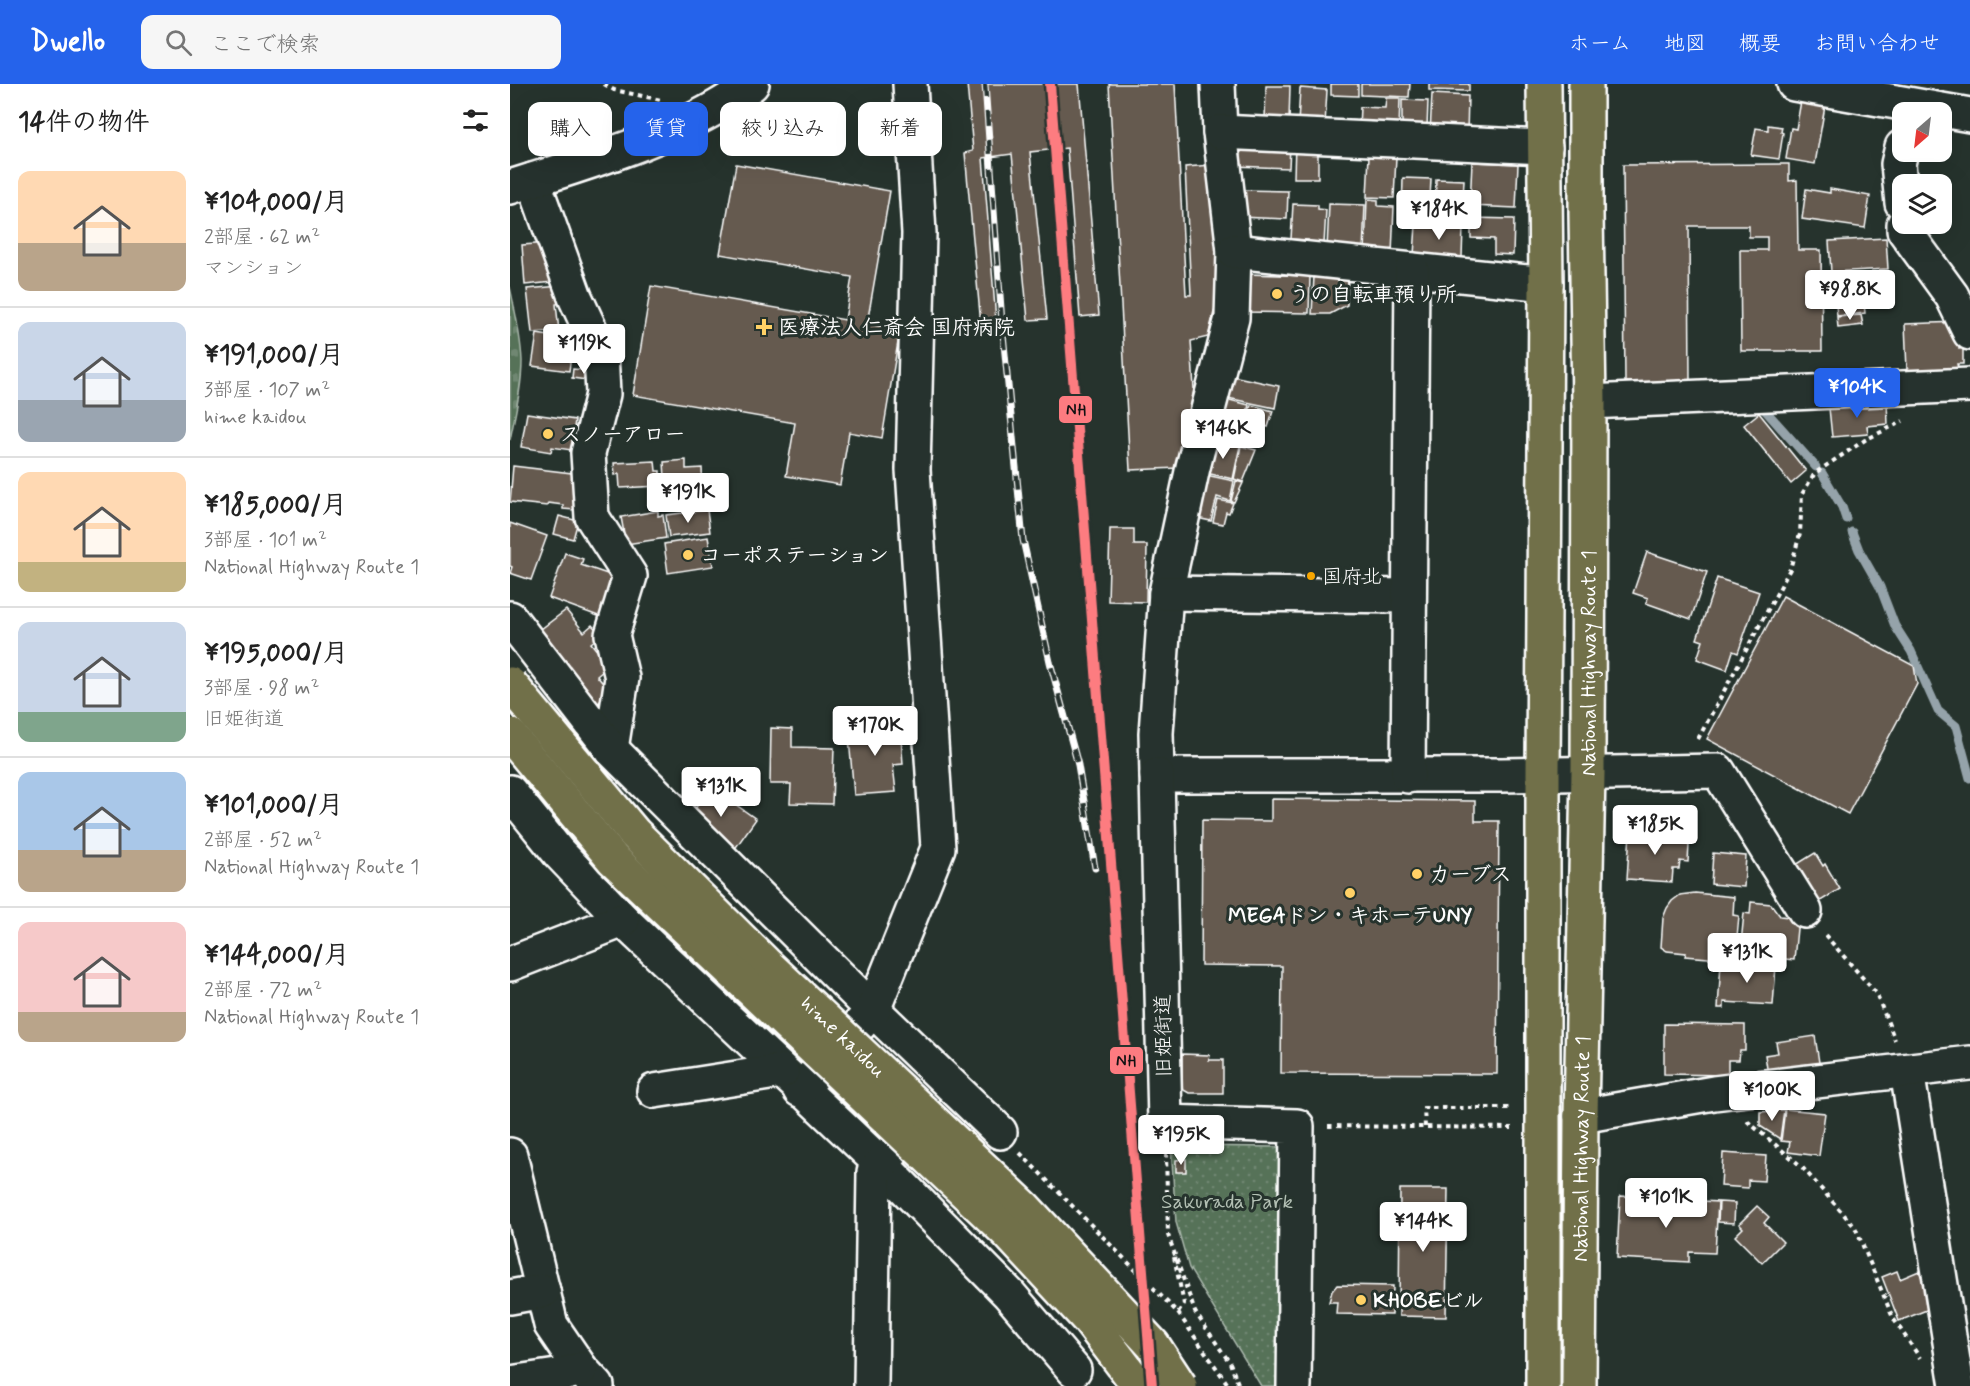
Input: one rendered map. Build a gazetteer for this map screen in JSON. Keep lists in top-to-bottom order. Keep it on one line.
{"streets":{"main road":["National Highway Route 1","hime kaidou"],"street":["旧姫街道"]},"parks":["Sakurada Park"],"places":{"other":["うの自転車預り所","スノーアロー","コーポステーション","国府北","カーブス","MEGAドン・キホーテUNY","KHOBEビル"],"health":["医療法人仁斎会 国府病院"]},"lines":["transit line NH"],"north":"bottom left","page":{"header":"Dwello","search":"ここで検索","nav":["ホーム","地図","概要","お問い合わせ"],"heading":"14件の物件","chip":["購入","賃貸","絞り込み","新着"],"list":[{"name":"¥104,000/月","note":"2部屋 · 62 m² · マンション"},{"name":"¥191,000/月","note":"3部屋 · 107 m² · hime kaidou"},{"name":"¥185,000/月","note":"3部屋 · 101 m² · National Highway Route 1"},{"name":"¥195,000/月","note":"3部屋 · 98 m² · 旧姫街道"},{"name":"¥101,000/月","note":"2部屋 · 52 m² · National Highway Route 1"},{"name":"¥144,000/月","note":"2部屋 · 72 m² · National Highway Route 1"}],"price":["¥184K","¥98.8K","¥119K","¥104K","¥146K","¥191K","¥170K","¥131K","¥185K","¥131K","¥100K","¥195K","¥101K","¥144K"]}}
